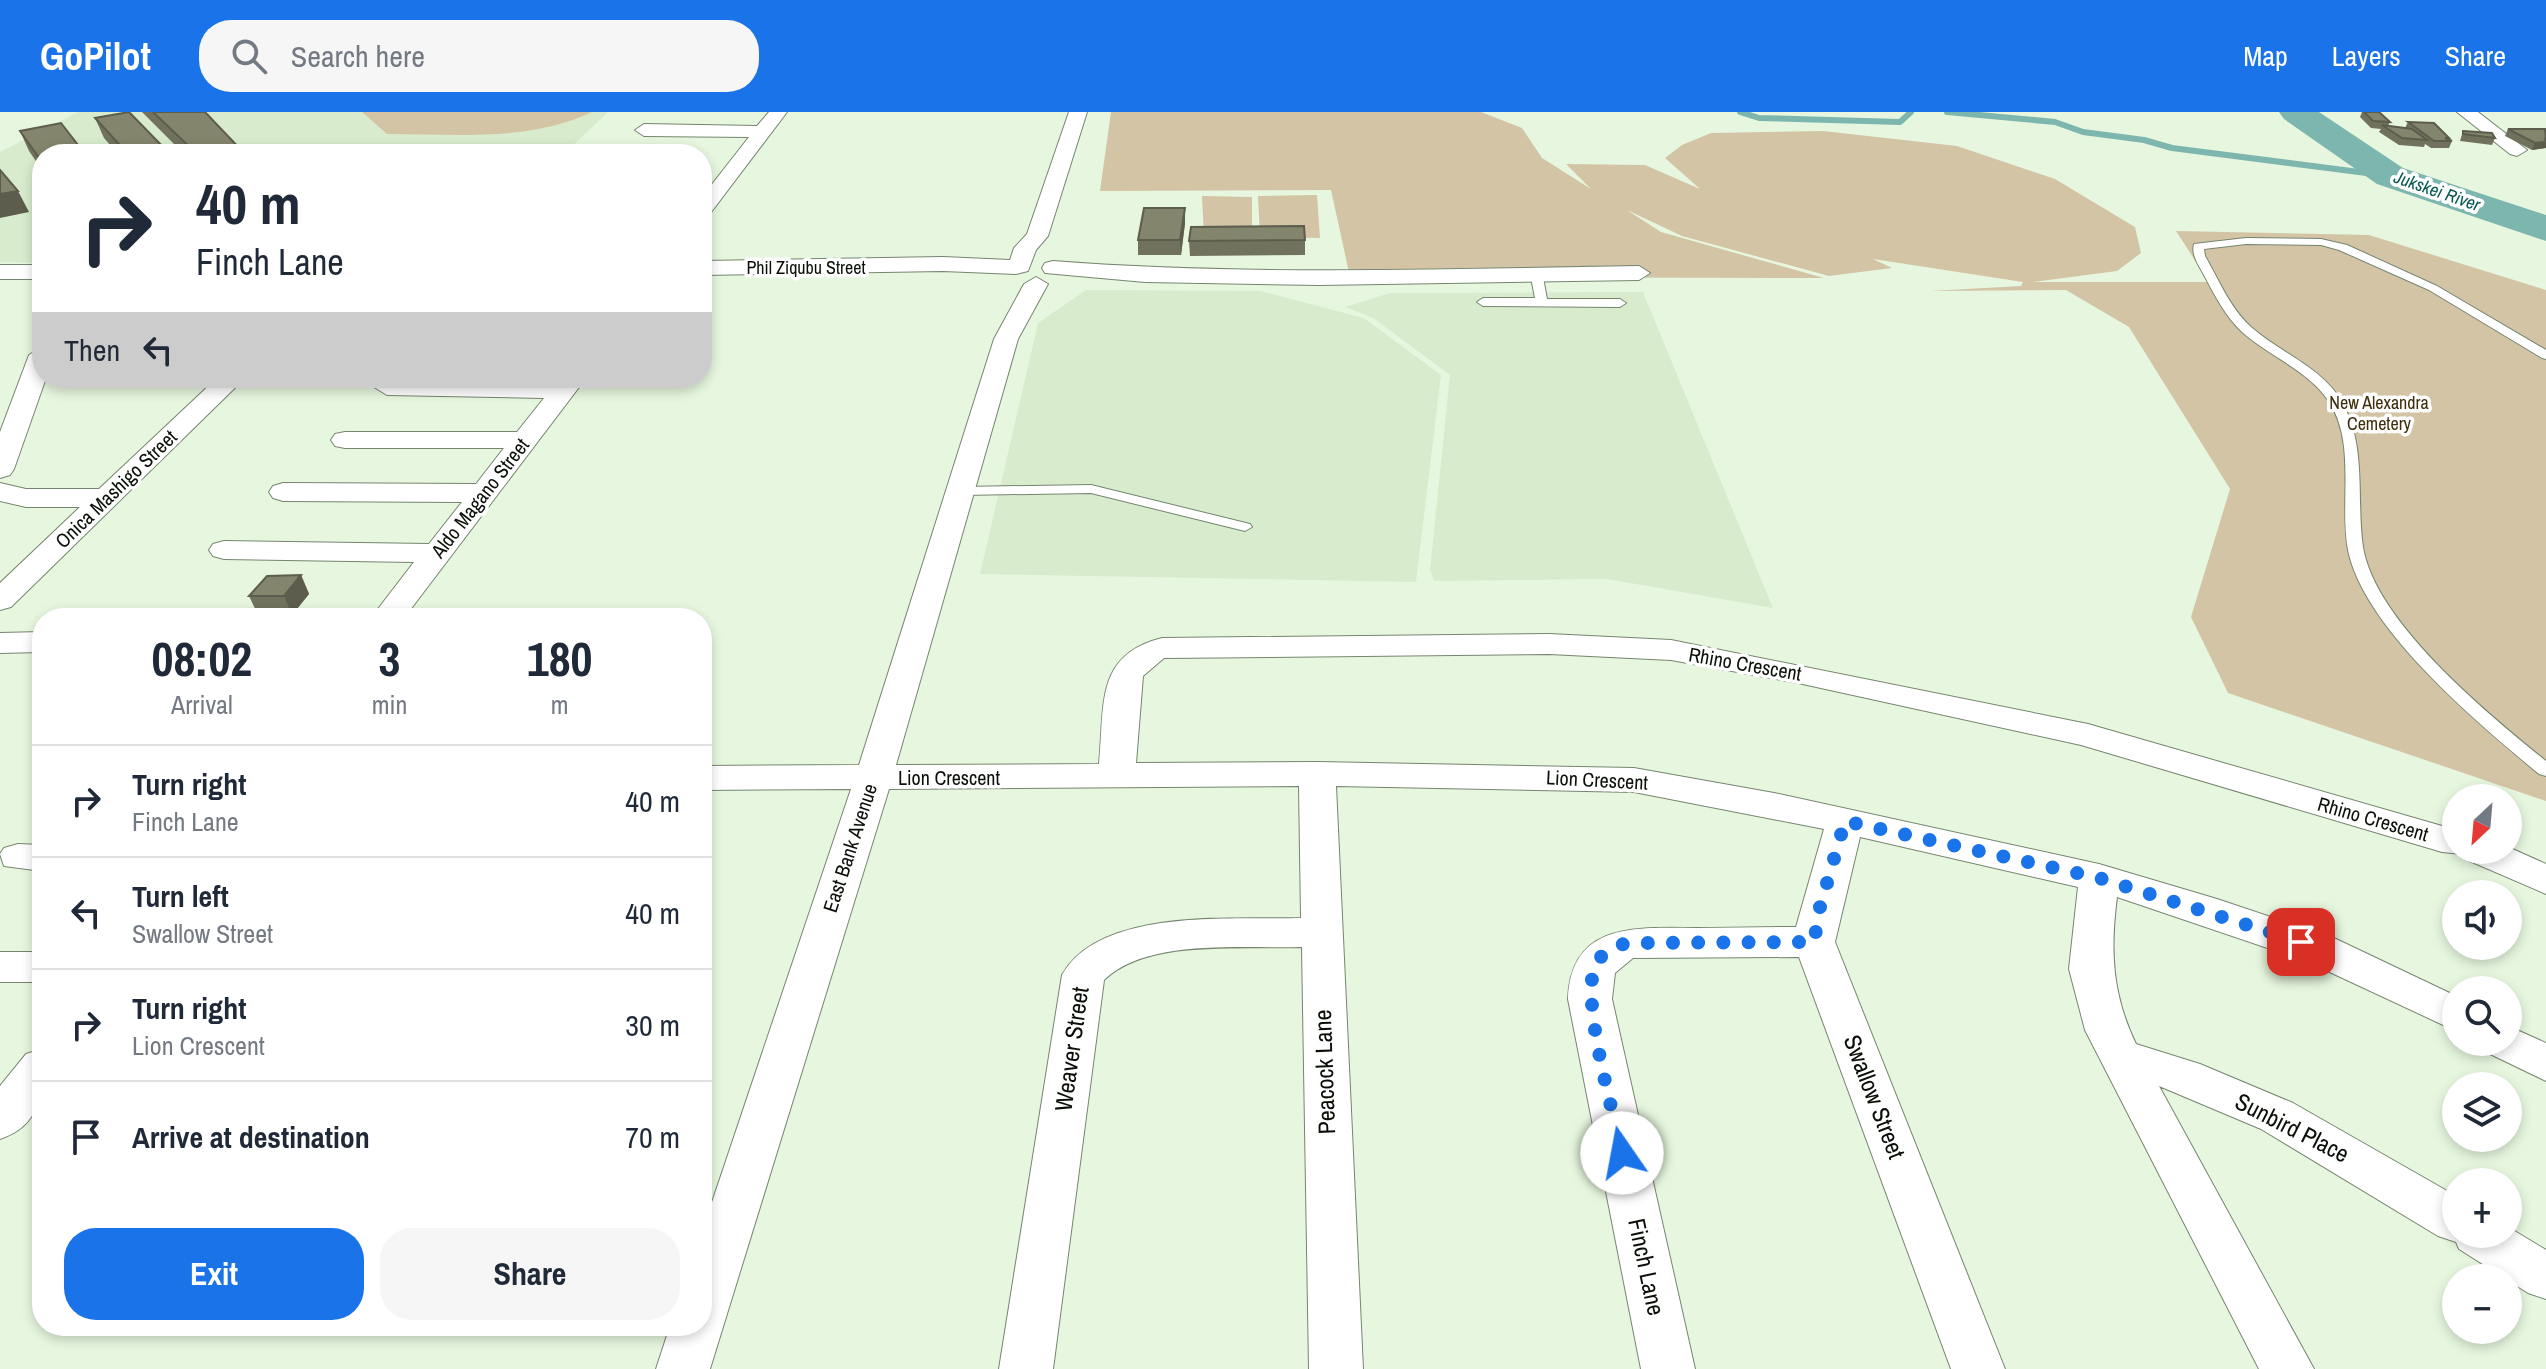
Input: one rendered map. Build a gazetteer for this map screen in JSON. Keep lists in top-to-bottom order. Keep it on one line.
{"streets":{"street":["Phil Ziqubu Street","Onica Mashigo Street","Aldo Magano Street","Rhino Crescent","Lion Crescent","East Bank Avenue","Weaver Street","Peacock Lane","Swallow Street","Sunbird Place","Finch Lane"]},"crossings":[["Phil Ziqubu Street","East Bank Avenue"],["Rhino Crescent","Lion Crescent"],["Lion Crescent","East Bank Avenue"],["Lion Crescent","Peacock Lane"],["Weaver Street","Peacock Lane"],["Swallow Street","Finch Lane"]],"water":["Jukskei River"],"parks":["New Alexandra Cemetery"],"north":"bottom left","page":{"header":"GoPilot","search":"Search here","nav":["Map","Layers","Share"],"turn":["40 m","Finch Lane"],"then":"Then","eta":["08:02","Arrival","3","min","180","m"],"list":[{"name":"Turn right","note":"Finch Lane","value":"40 m"},{"name":"Turn left","note":"Swallow Street","value":"40 m"},{"name":"Turn right","note":"Lion Crescent","value":"30 m"},{"name":"Arrive at destination","value":"70 m"}],"map_buttons":["+","−"],"buttons":["Exit","Share"]}}
